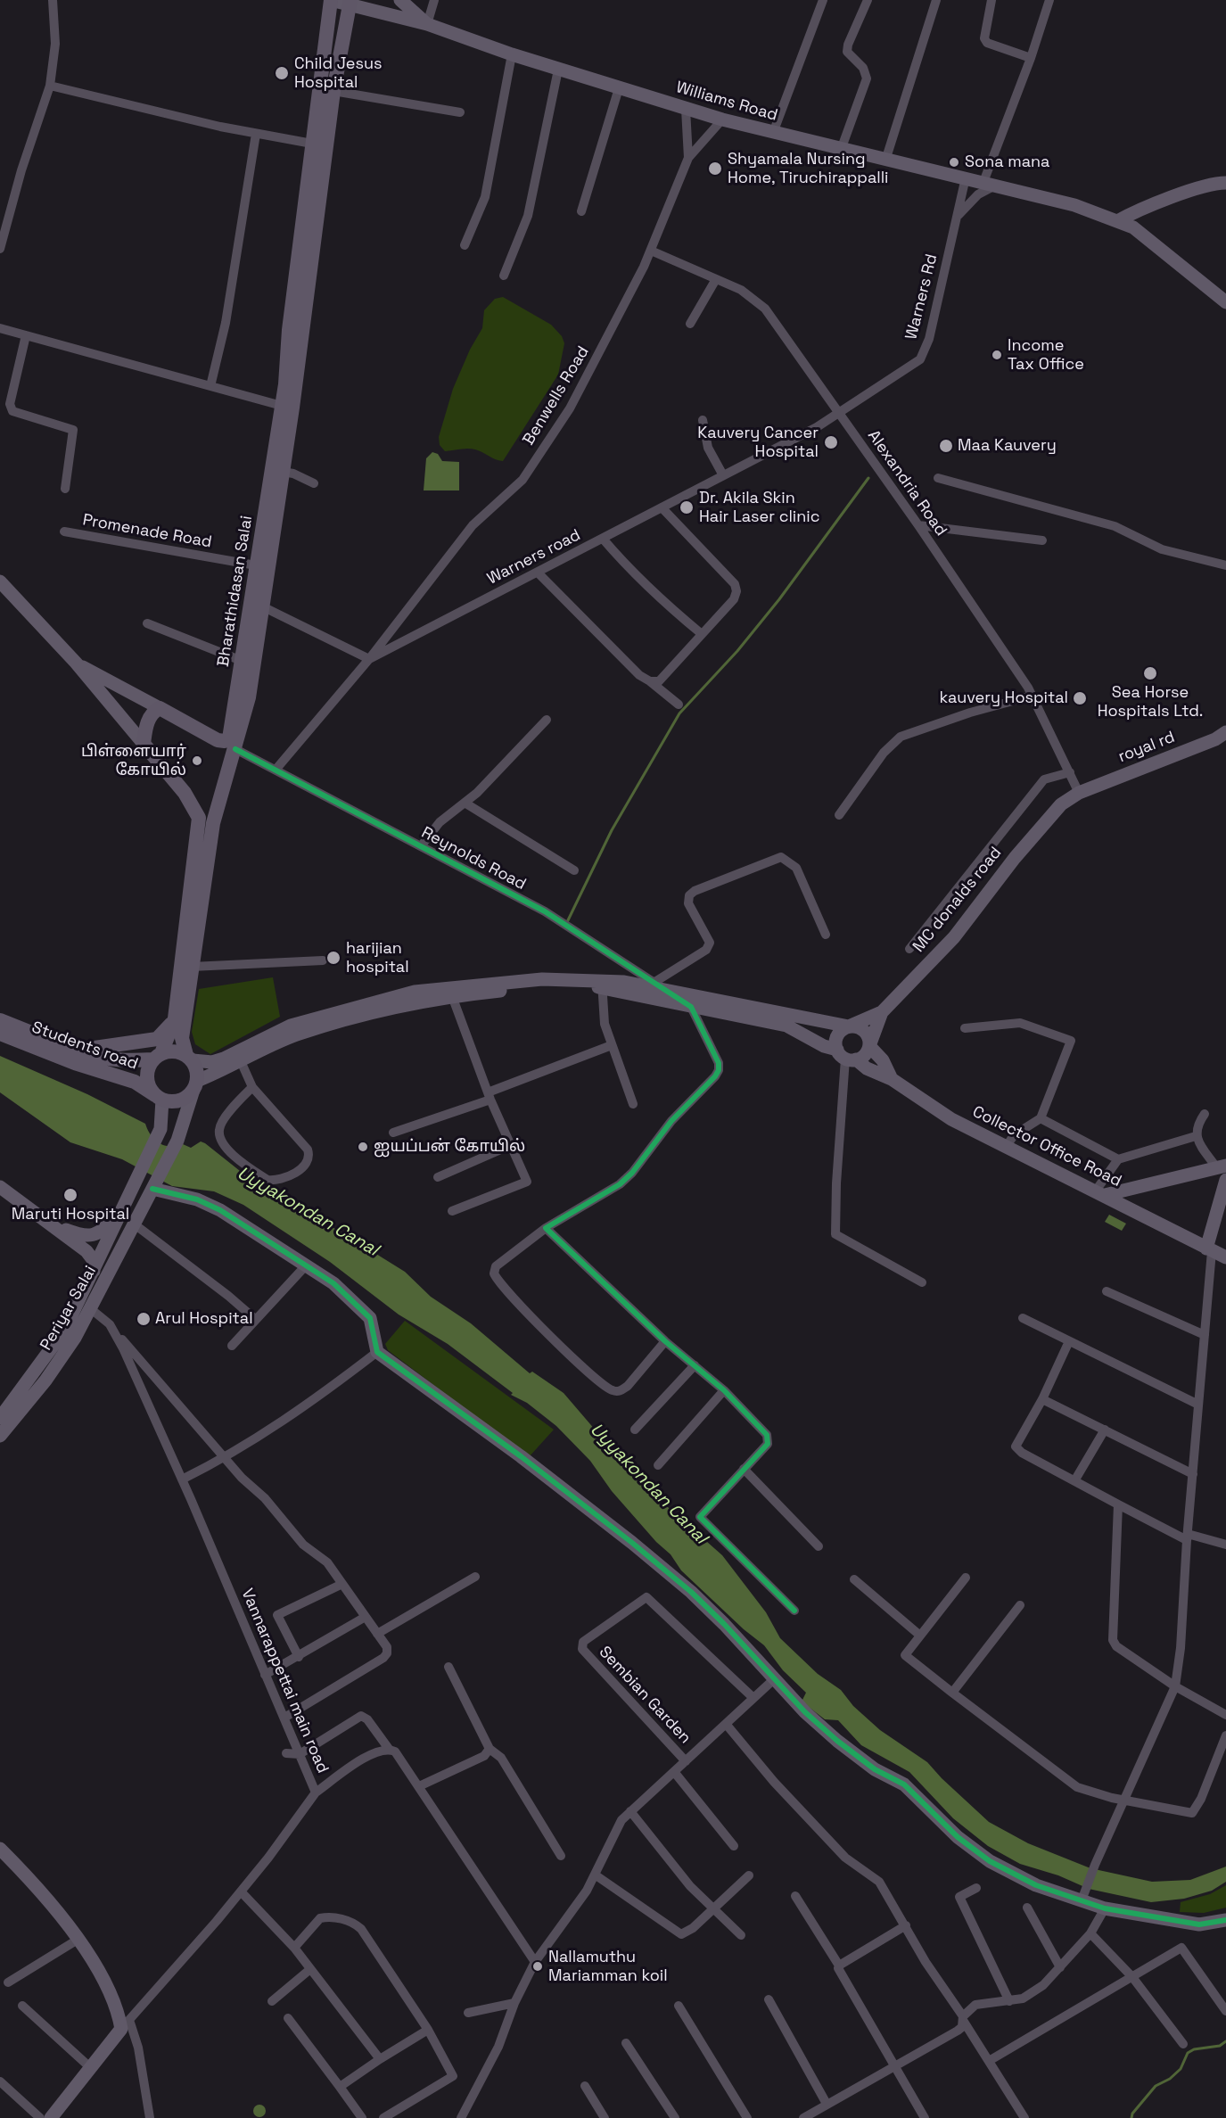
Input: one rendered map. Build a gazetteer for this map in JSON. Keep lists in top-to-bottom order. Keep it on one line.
{"streets":{"main road":["Williams Road","Bharathidasan Salai","royal rd","MC donalds road","Students road","Collector Office Road","Periyar Salai"],"street":["Warners Rd","Benwells Road","Alexandria Road","Promenade Road","Warners road","Reynolds Road","Vannarappettai main road","Sembian Garden"]},"crossings":[["Williams Road","Warners Rd"],["Williams Road","Benwells Road"],["Williams Road","Bharathidasan Salai"],["Warners Rd","Alexandria Road"],["Warners Rd","Warners road"],["Benwells Road","Alexandria Road"],["Benwells Road","Warners road"],["Alexandria Road","Warners road"],["Alexandria Road","royal rd"],["Alexandria Road","MC donalds road"],["Promenade Road","Bharathidasan Salai"],["Warners road","Reynolds Road"],["Bharathidasan Salai","Reynolds Road"],["Bharathidasan Salai","Students road"],["Bharathidasan Salai","Periyar Salai"],["royal rd","MC donalds road"],["Reynolds Road","Collector Office Road"],["MC donalds road","Collector Office Road"],["Students road","Periyar Salai"],["Periyar Salai","Vannarappettai main road"]],"water":["Uyyakondan Canal"],"places":["Child Jesus Hospital","Sona mana","Shyamala Nursing Home, Tiruchirappalli","Income Tax Office","Kauvery Cancer Hospital","Maa Kauvery","Dr. Akila Skin Hair Laser clinic","Sea Horse Hospitals Ltd.","kauvery Hospital","பிள்ளையார் கோயில்","harijian hospital","ஐயப்பன் கோயில்","Maruti Hospital","Arul Hospital","Nallamuthu Mariamman koil"]}
